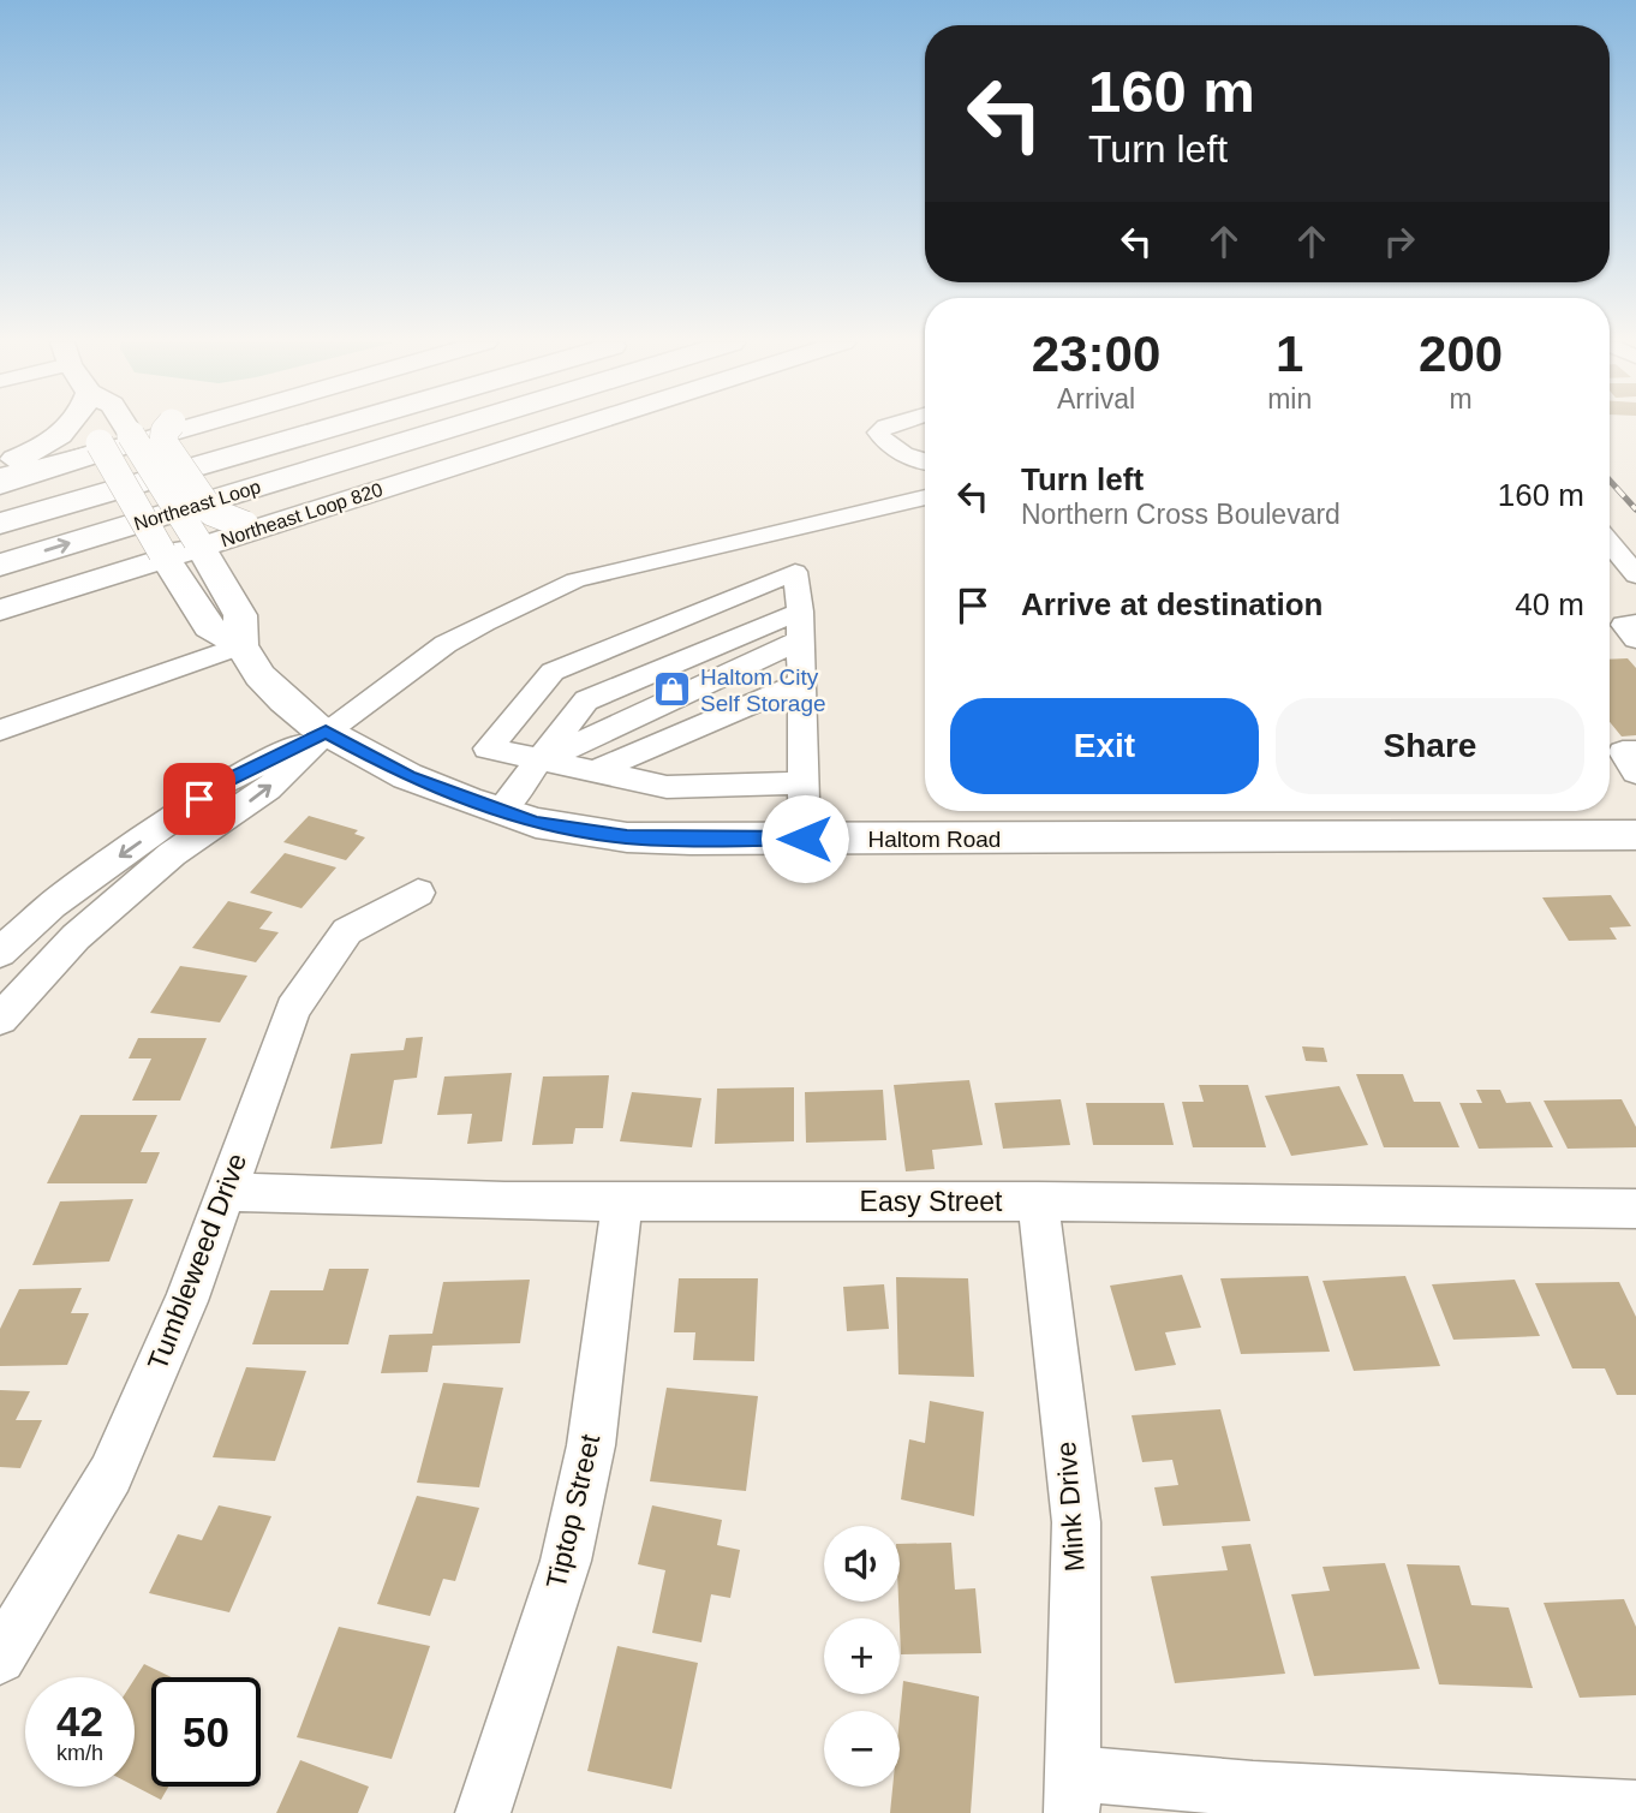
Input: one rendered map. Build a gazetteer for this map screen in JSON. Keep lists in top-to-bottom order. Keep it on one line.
{"streets":{"highway":["Northeast Loop"],"main road":["Northeast Loop 820","Haltom Road"],"street":["Easy Street","Tumbleweed Drive","Mink Drive","Tiptop Street"]},"crossings":[["Northeast Loop 820","Haltom Road"],["Easy Street","Tumbleweed Drive"],["Easy Street","Mink Drive"],["Easy Street","Tiptop Street"]],"places":{"shop":["Haltom City Self Storage"]},"page":{"turn":["160 m","Turn left"],"eta":["23:00","Arrival","1","min","200","m"],"list":[{"name":"Turn left","note":"Northern Cross Boulevard","value":"160 m"},{"name":"Arrive at destination","value":"40 m"}],"buttons":["Exit","Share"],"map_buttons":["+","−"],"speed":"42 km/h","limit":"50"}}
